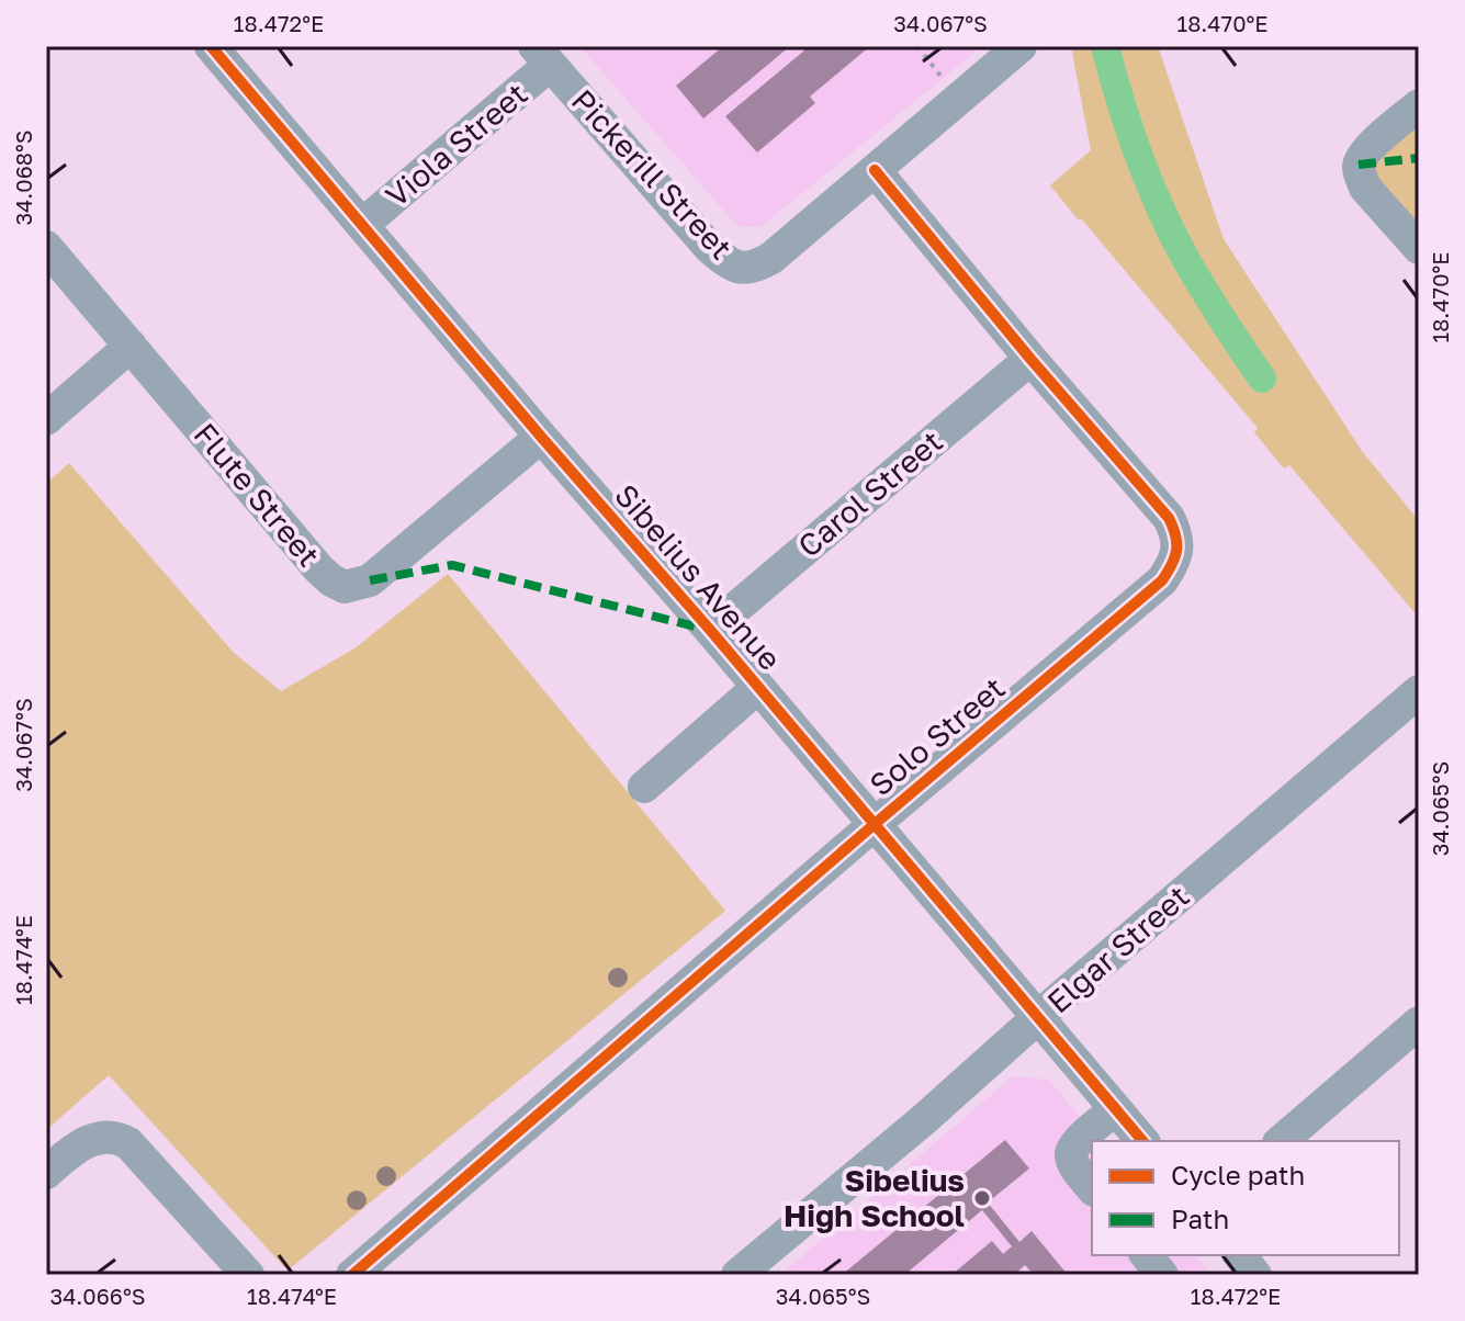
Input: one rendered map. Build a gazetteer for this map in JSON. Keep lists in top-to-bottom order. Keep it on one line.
{"streets":{"street":["Viola Street","Pickerill Street","Carol Street","Flute Street","Sibelius Avenue","Solo Street","Elgar Street"]},"crossings":[["Viola Street","Pickerill Street"],["Viola Street","Sibelius Avenue"],["Pickerill Street","Solo Street"],["Carol Street","Sibelius Avenue"],["Carol Street","Solo Street"],["Flute Street","Sibelius Avenue"],["Sibelius Avenue","Solo Street"],["Sibelius Avenue","Elgar Street"]],"places":["Sibelius High School"],"legend":["Cycle path","Path"],"coordinates":["18.472°E","34.067°S","18.470°E","34.068°S","34.065°S","18.474°E","34.066°S"]}
